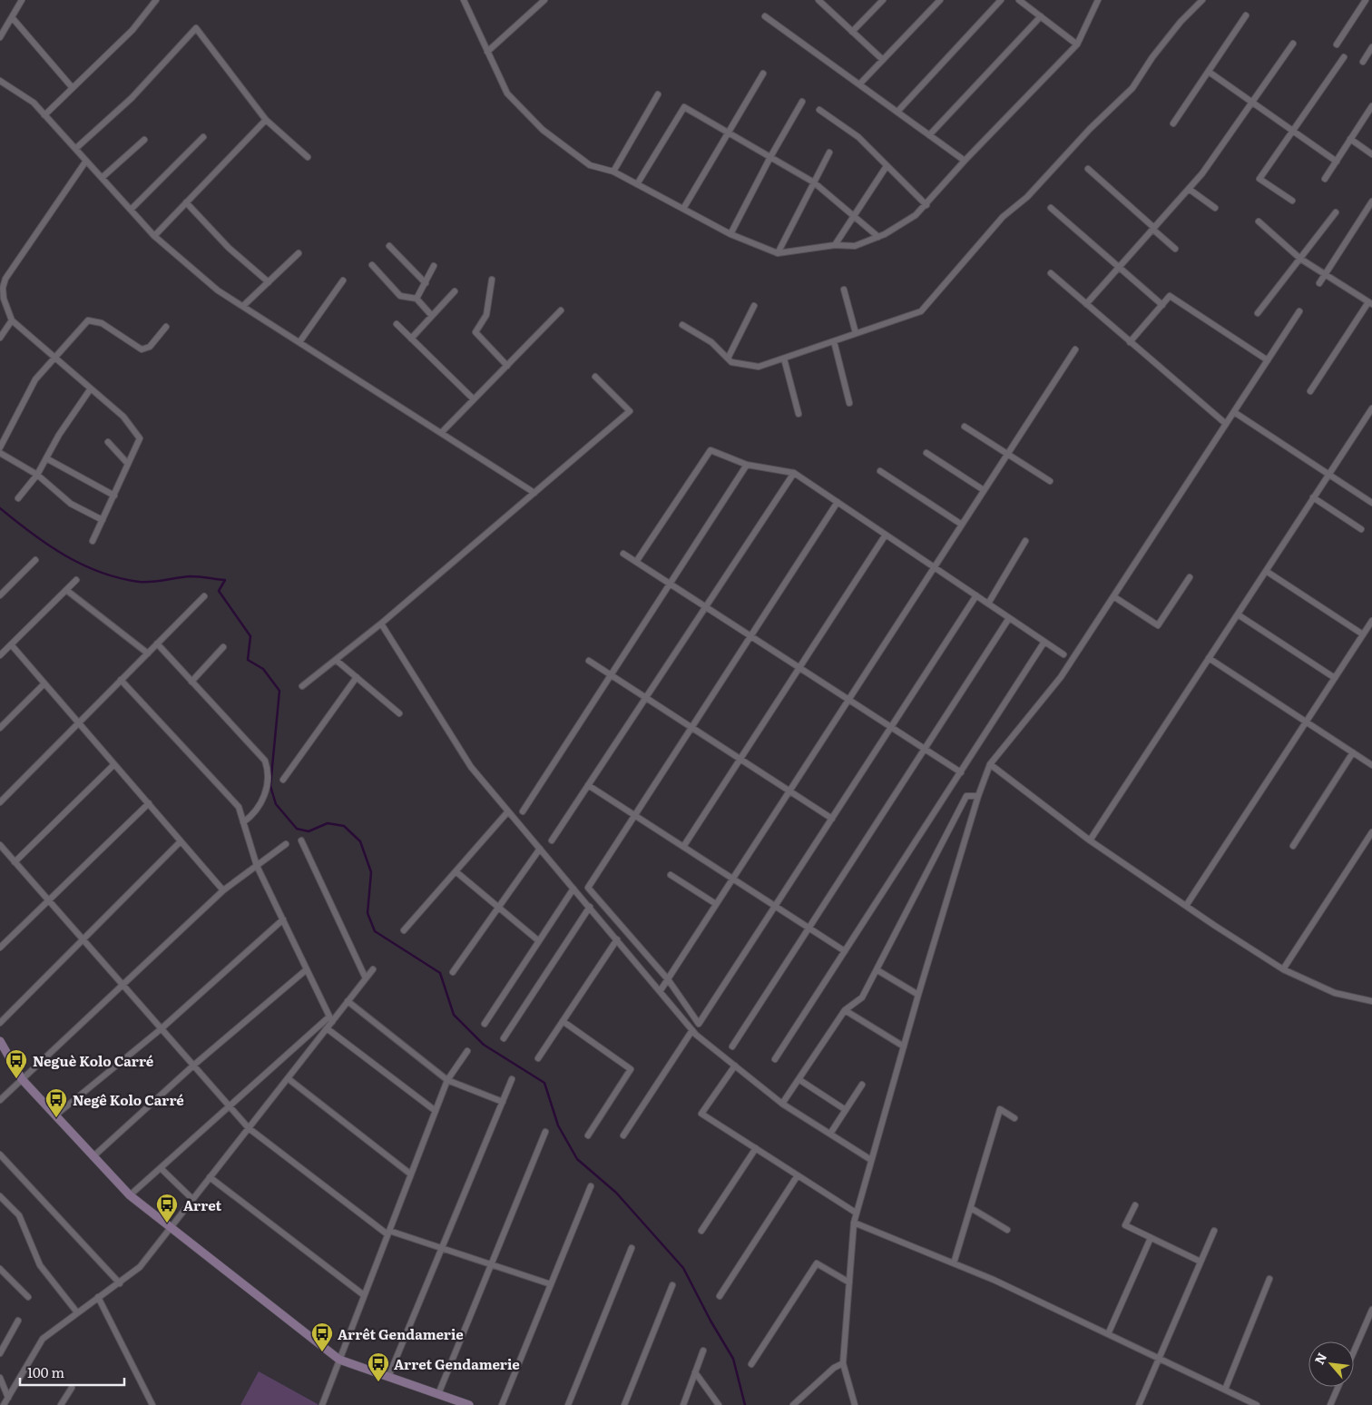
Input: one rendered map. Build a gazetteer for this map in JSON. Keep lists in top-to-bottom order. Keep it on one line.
{"places":{"bus stop":["Neguè Kolo Carré","Negê Kolo Carré","Arret","Arrêt Gendamerie","Arret Gendamerie"]},"scale_bar":"100 m","north":"top left"}
